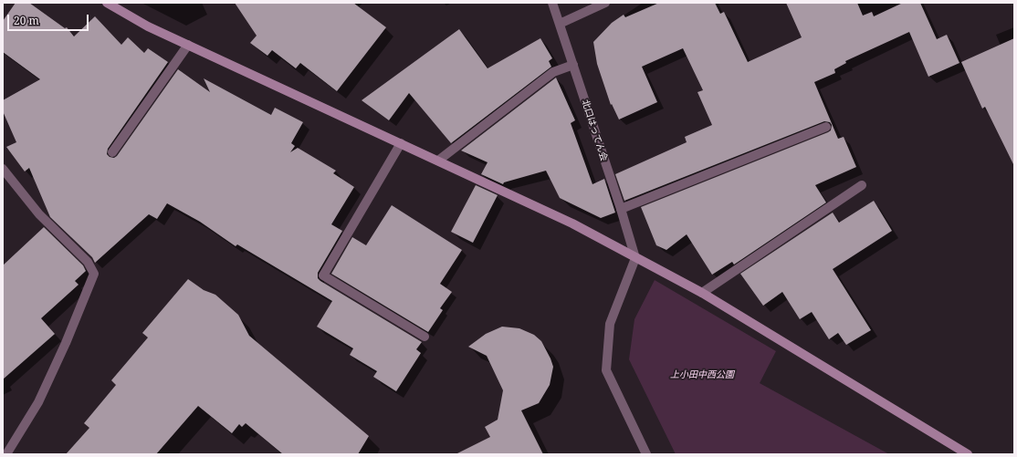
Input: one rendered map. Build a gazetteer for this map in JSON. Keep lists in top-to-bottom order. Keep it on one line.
{"streets":{"street":["北口はってん会"]},"parks":["上小田中西公園"],"scale_bar":"20 m"}
